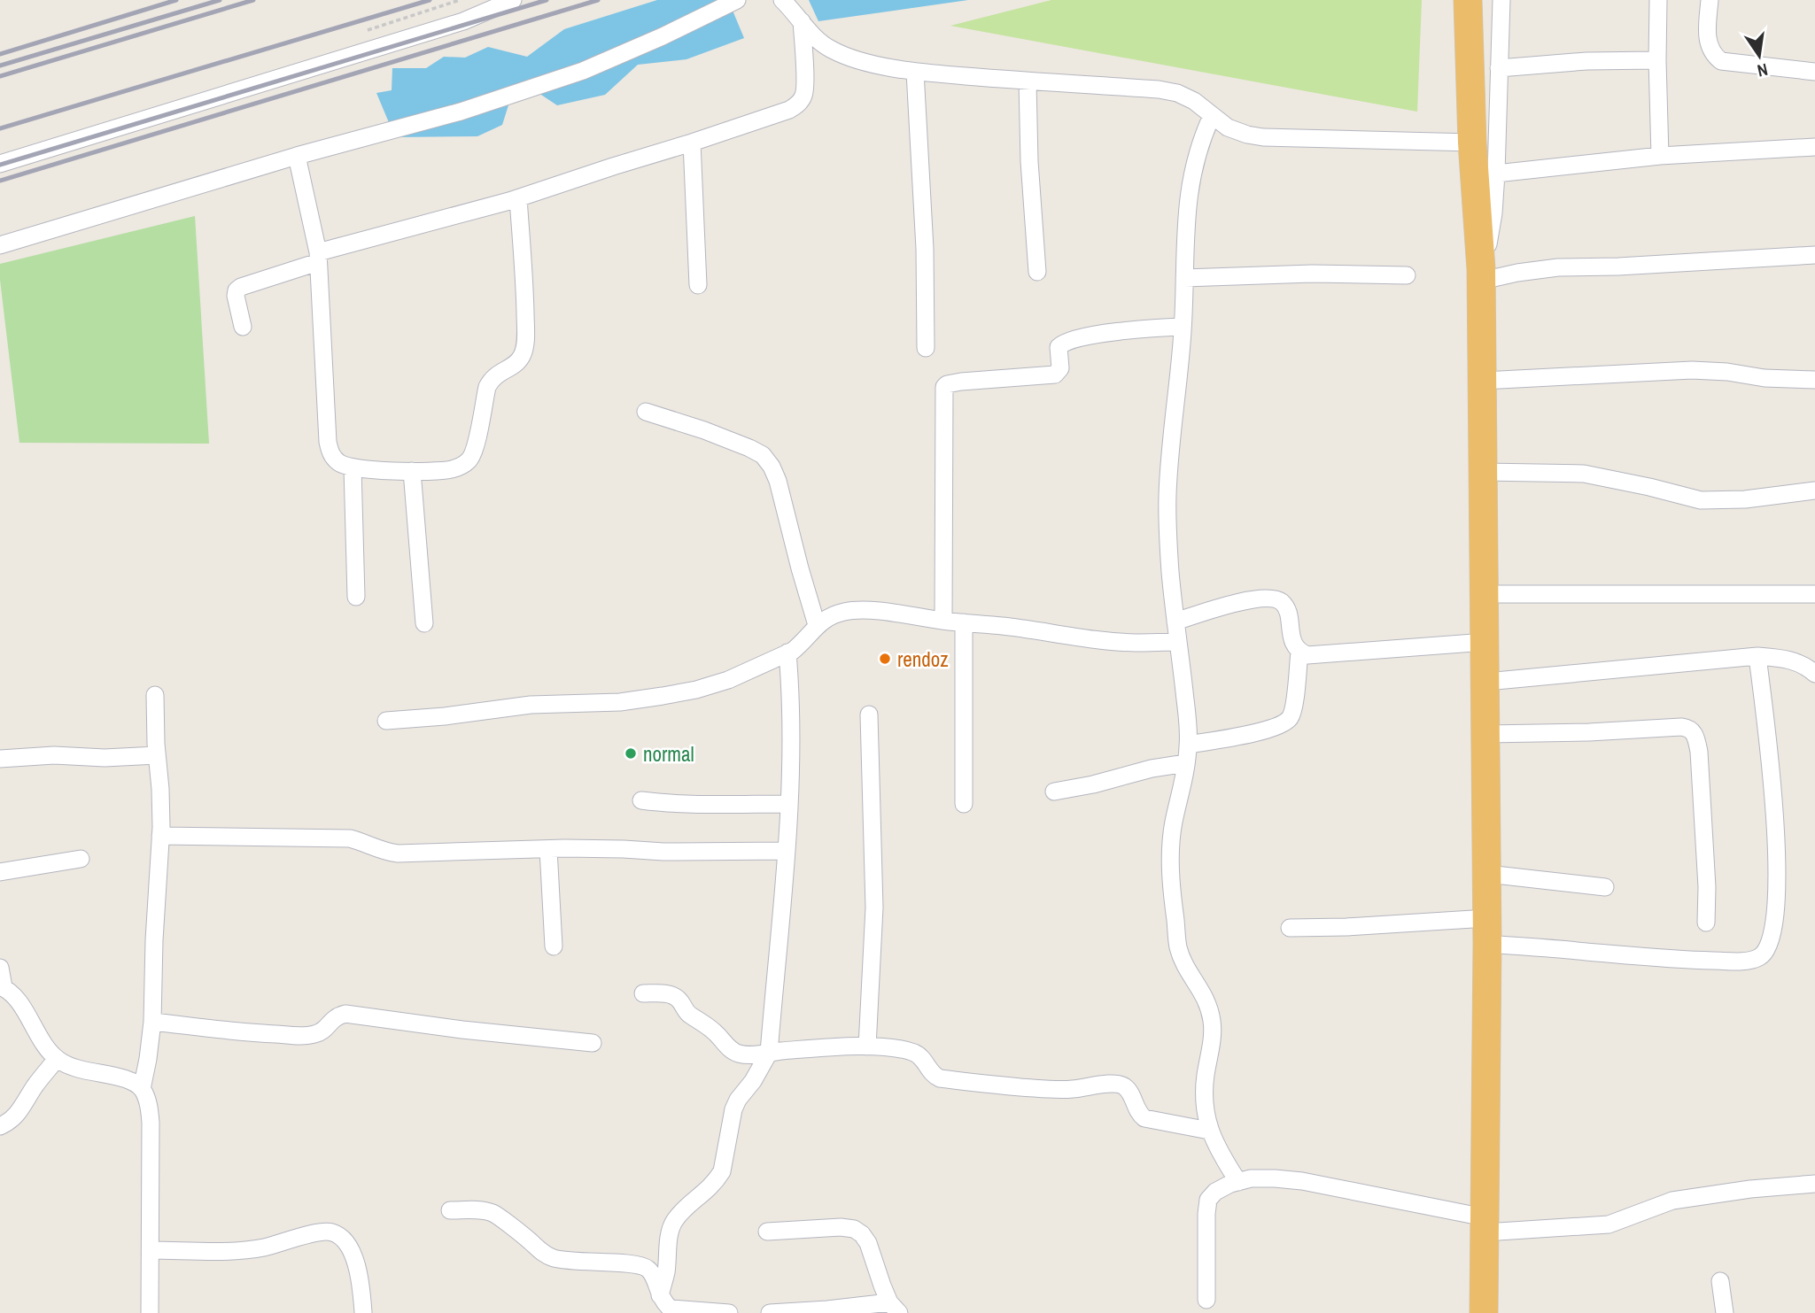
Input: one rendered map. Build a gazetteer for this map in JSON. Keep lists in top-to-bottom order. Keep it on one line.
{"places":["rendoz","normal"],"north":"bottom"}
